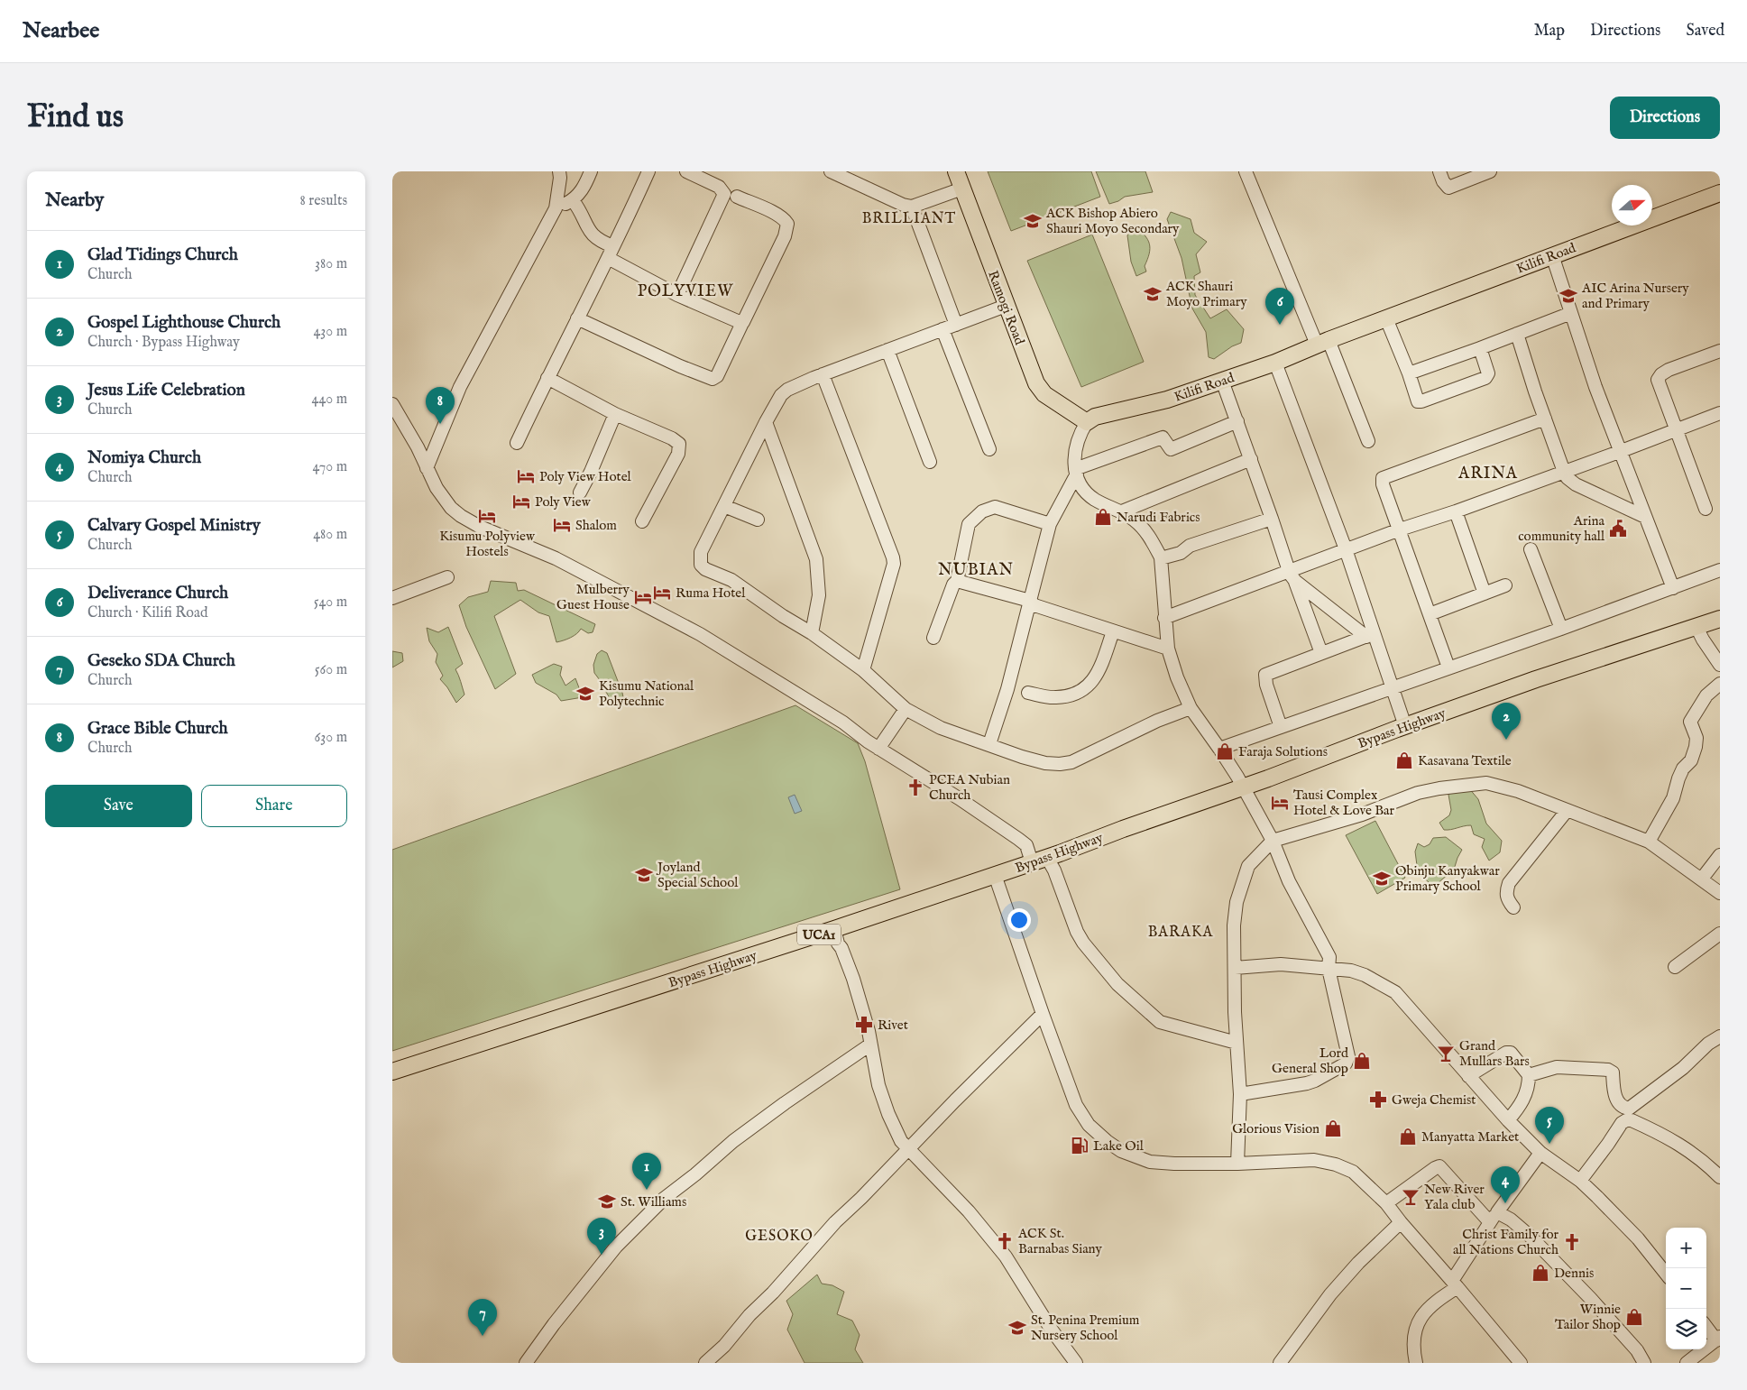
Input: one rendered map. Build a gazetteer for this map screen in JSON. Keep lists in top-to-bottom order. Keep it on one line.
{"streets":{"main road":["Kilifi Road","Ramogi Road","Bypass Highway","UCA1"]},"crossings":[["Kilifi Road","Ramogi Road"]],"districts":["BRILLIANT","POLYVIEW","ARINA","NUBIAN","BARAKA","GESOKO"],"places":{"school or university":["ACK Bishop Abiero Shauri Moyo Secondary","ACK Shauri Moyo Primary","AIC Arina Nursery and Primary","Kisumu National Polytechnic","Joyland Special School","Obinju Kanyakwar Primary School","St. Williams","St. Penina Premium Nursery School"],"hotel":["Poly View Hotel","Poly View","Kisumu Polyview Hostels","Shalom","Ruma Hotel","Mulberry Guest House","Tausi Complex Hotel & Love Bar"],"shop":["Narudi Fabrics","Faraja Solutions","Kasavana Textile","Lord General Shop","Glorious Vision","Manyatta Market","Dennis","Winnie Tailor Shop"],"public building":["Arina community hall"],"church":["PCEA Nubian Church","ACK St. Barnabas Siany","Christ Family for all Nations Church"],"pharmacy":["Rivet","Gweja Chemist"],"bar":["Grand Mullars Bars","New River Yala club"],"fuel station":["Lake Oil"]},"north":"right","page":{"header":"Nearbee","nav":["Map","Directions","Saved"],"buttons":["Directions",["Save","Share"]],"title":"Find us","heading":["Nearby","8 results"],"list":[{"mark":"1","name":"Glad Tidings Church","note":"Church","value":"380 m"},{"mark":"2","name":"Gospel Lighthouse Church","note":"Church · Bypass Highway","value":"430 m"},{"mark":"3","name":"Jesus Life Celebration","note":"Church","value":"440 m"},{"mark":"4","name":"Nomiya Church","note":"Church","value":"470 m"},{"mark":"5","name":"Calvary Gospel Ministry","note":"Church","value":"480 m"},{"mark":"6","name":"Deliverance Church","note":"Church · Kilifi Road","value":"540 m"},{"mark":"7","name":"Geseko SDA Church","note":"Church","value":"560 m"},{"mark":"8","name":"Grace Bible Church","note":"Church","value":"630 m"}],"pins":["6","8","2","5","1","4","3","7"],"map_buttons":["+","−"]}}
